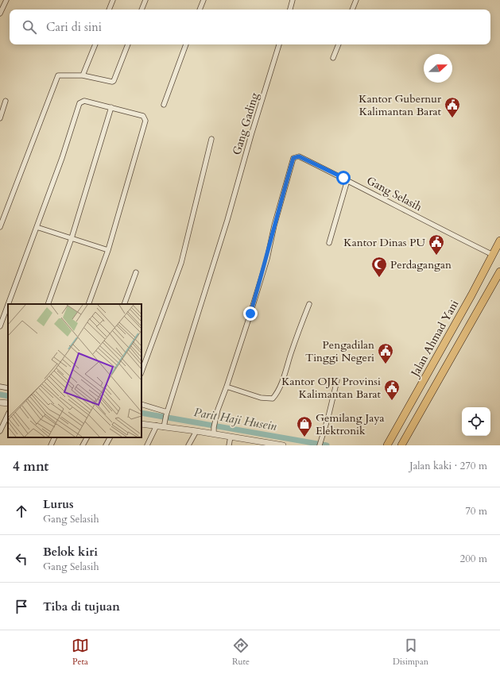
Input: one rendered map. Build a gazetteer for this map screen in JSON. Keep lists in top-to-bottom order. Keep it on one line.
{"streets":{"highway":["Jalan Ahmad Yani"],"street":["Gang Gading","Gang Selasih"]},"crossings":[["Gang Selasih","Jalan Ahmad Yani"]],"water":["Parit Haji Husein"],"places":{"public building":["Kantor Gubernur Kalimantan Barat","Kantor Dinas PU","Pengadilan Tinggi Negeri","Kantor OJK Provinsi Kalimantan Barat"],"mosque":["Perdagangan"],"shop":["Gemilang Jaya Elektronik"]},"north":"right","page":{"search":"Cari di sini","heading":["4 mnt","Jalan kaki · 270 m"],"list":[["Lurus","Gang Selasih","70 m"],["Belok kiri","Gang Selasih","200 m"],"Tiba di tujuan"],"nav":["Peta","Rute","Disimpan"]}}
